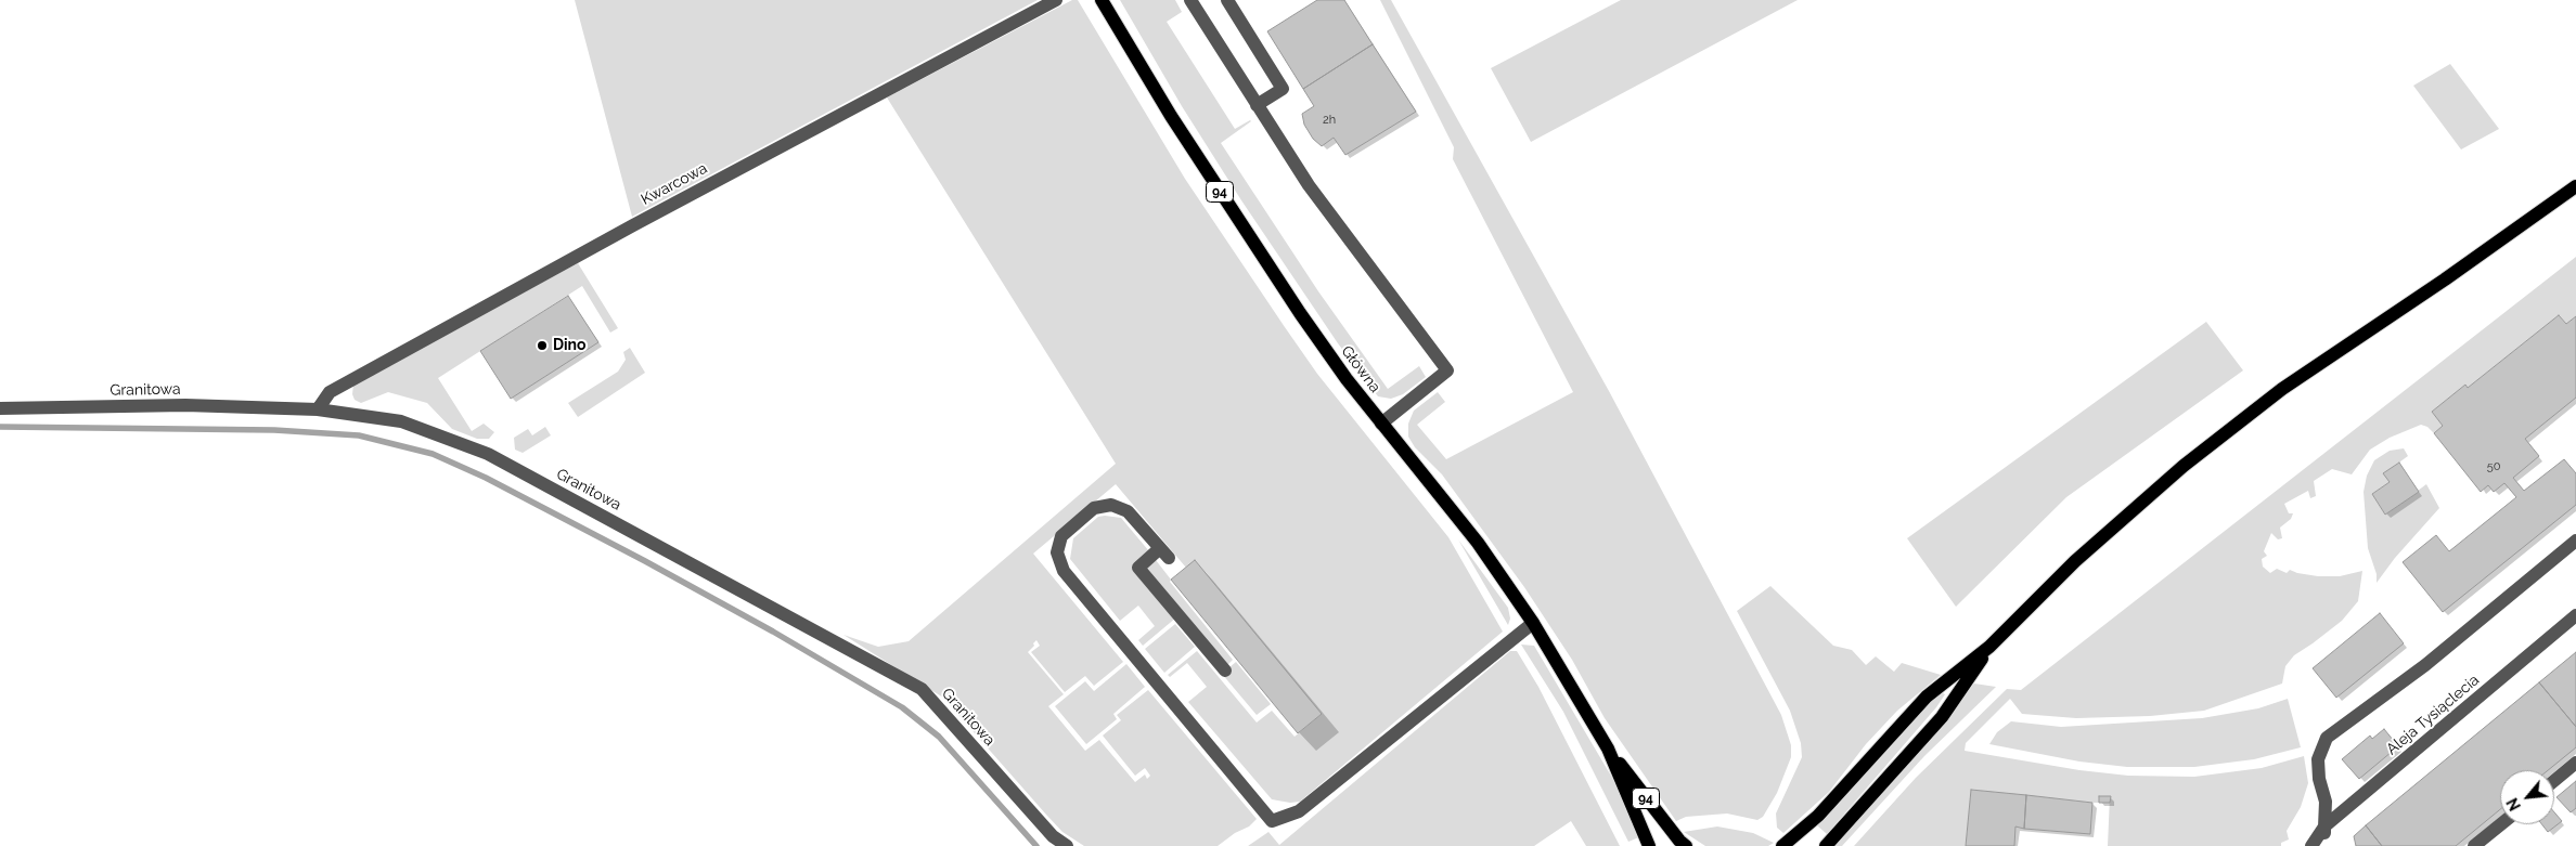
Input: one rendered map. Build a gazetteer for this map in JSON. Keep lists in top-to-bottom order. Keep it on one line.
{"streets":{"main road":["94","Główna"],"street":["Kwarcowa","Granitowa","Aleja Tysiąclecia"]},"crossings":[["Kwarcowa","Granitowa"]],"places":["Dino"],"house_numbers":["2h","50"],"north":"bottom left"}
